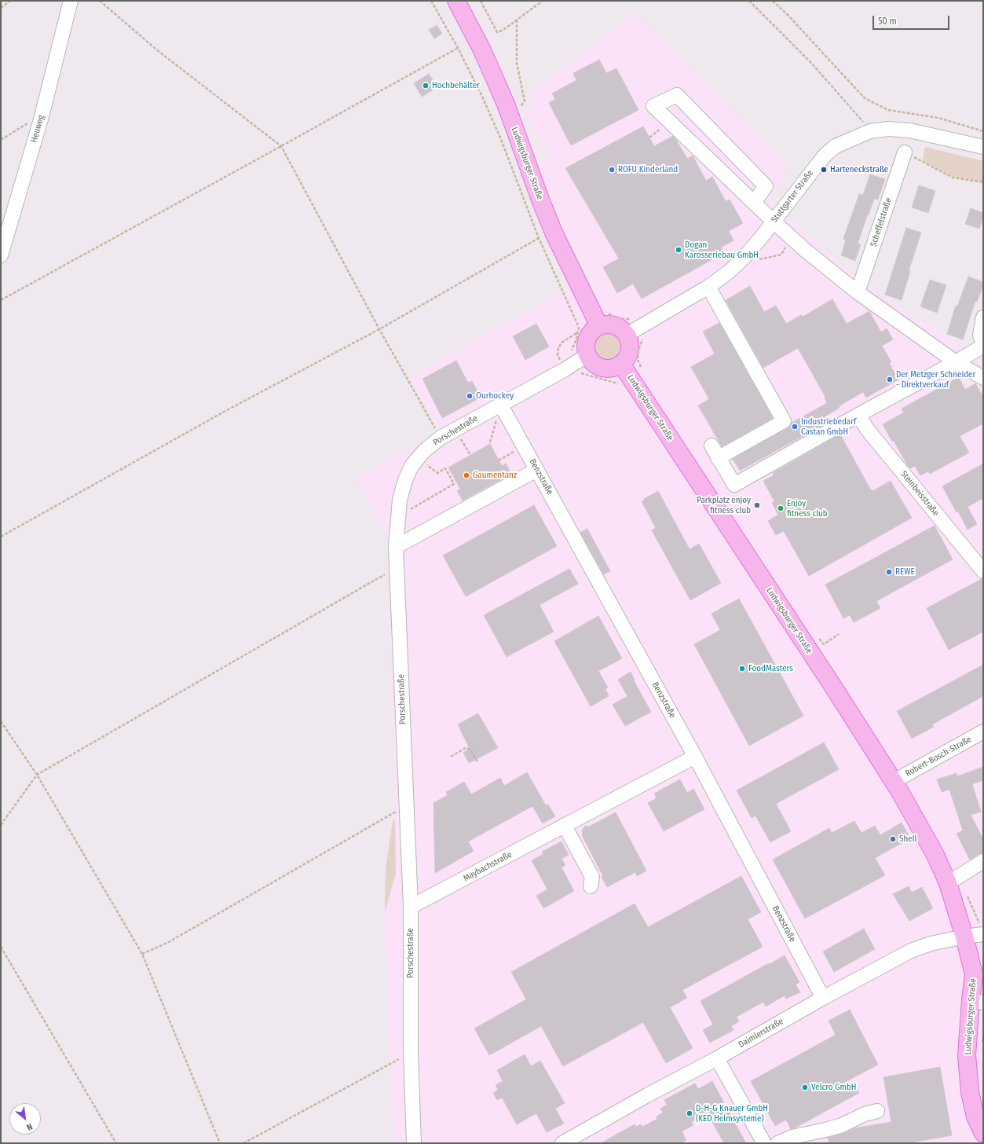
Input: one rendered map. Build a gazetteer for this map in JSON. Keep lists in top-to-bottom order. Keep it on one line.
{"streets":{"main road":["Ludwigsburger Straße"],"street":["Heuweg","Stuttgarter Straße","Scheffelstraße","Porschestraße","Benzstraße","Steinbeisstraße","Robert-Bosch-Straße","Maybachstraße","Daimlerstraße"]},"crossings":[["Ludwigsburger Straße","Robert-Bosch-Straße"],["Ludwigsburger Straße","Daimlerstraße"],["Porschestraße","Benzstraße"],["Porschestraße","Maybachstraße"],["Benzstraße","Maybachstraße"],["Benzstraße","Daimlerstraße"]],"places":["Hochbehälter","ROFU Kinderland","Harteneckstraße","Dogan Karosseriebau GmbH","Der Metzger Schneider - Direktverkauf","Ourhockey","Industriebedarf Castan GmbH","Gaumentanz","Parkplatz enjoy fitness club","Enjoy fitness club","REWE","FoodMasters","Shell","Velcro GmbH","D-H-G Knauer GmbH (KED Helmsysteme)"],"scale_bar":"50 m","north":"bottom right"}
